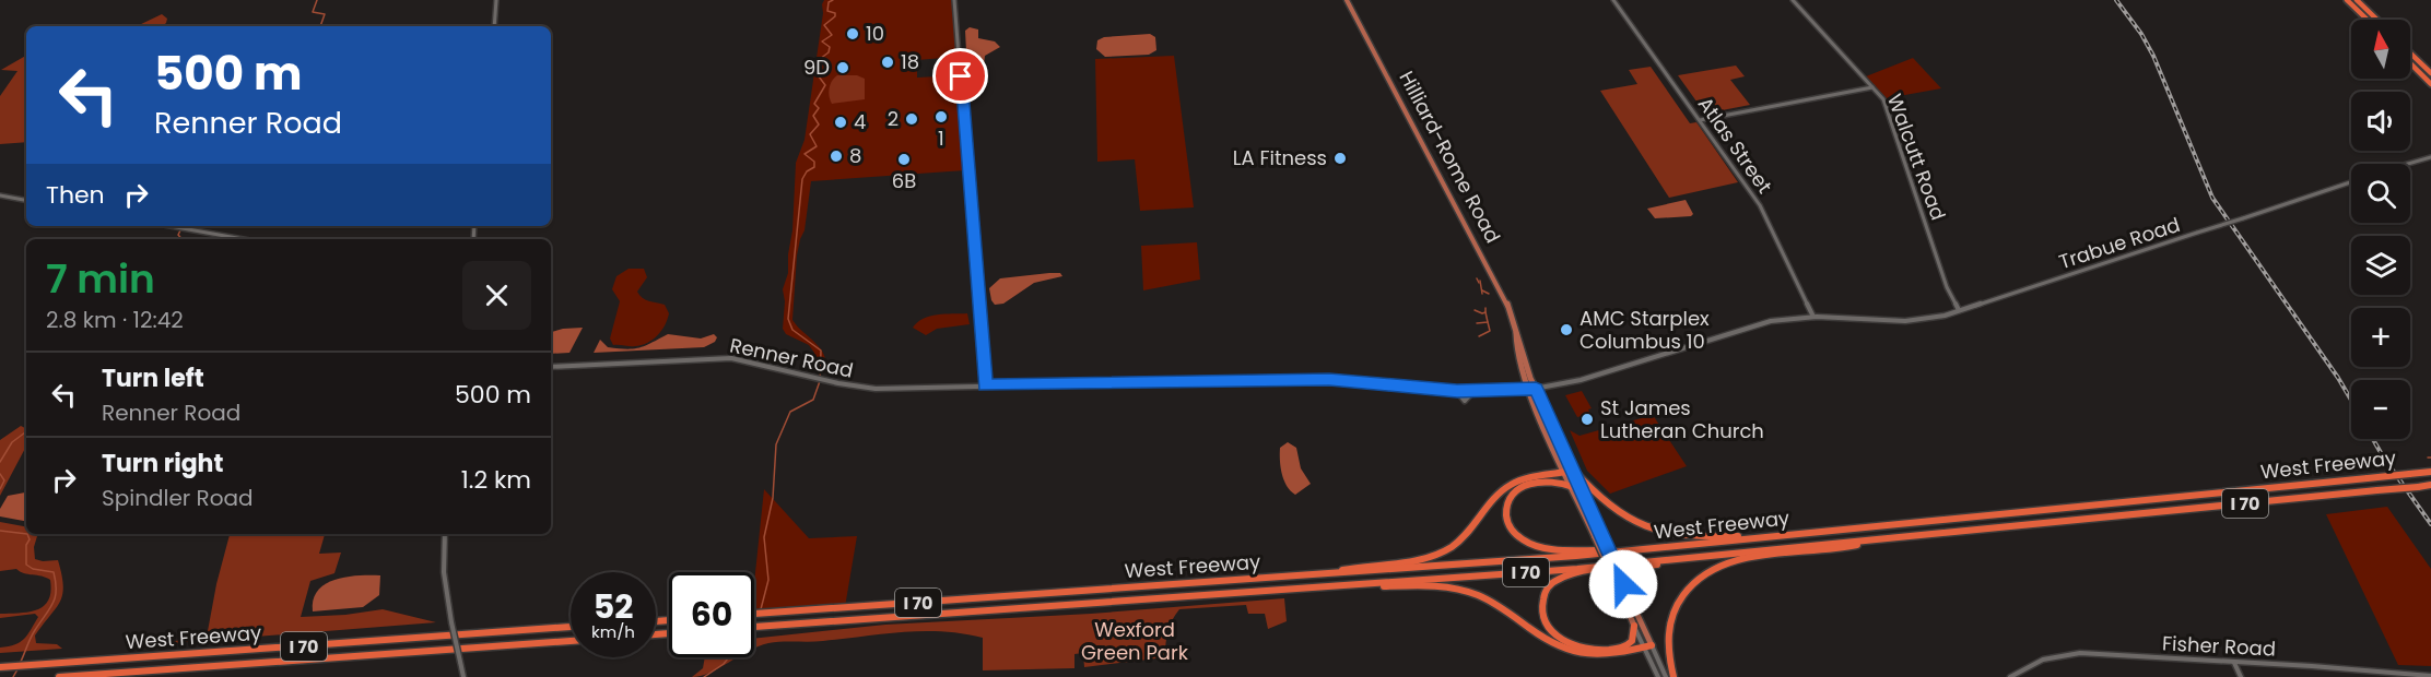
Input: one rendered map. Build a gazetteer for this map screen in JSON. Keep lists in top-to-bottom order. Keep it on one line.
{"streets":{"highway":["West Freeway","I 70"],"main road":["Atlas Street","Hilliard-Rome Road","Walcutt Road","Trabue Road","Renner Road","Fisher Road"]},"crossings":[["Atlas Street","Renner Road"],["Hilliard-Rome Road","Renner Road"],["Walcutt Road","Trabue Road"],["Trabue Road","Renner Road"]],"parks":["Wexford Green Park"],"places":["10","18","9D","1","2","4","8","LA Fitness","6B","AMC Starplex Columbus 10","St James Lutheran Church"],"north":"top","page":{"map_buttons":["+","−"],"turn":["500 m","Renner Road"],"then":"Then","heading":["7 min","2.8 km · 12:42"],"list":[{"name":"Turn left","note":"Renner Road","value":"500 m"},{"name":"Turn right","note":"Spindler Road","value":"1.2 km"}],"speed":"52 km/h","limit":"60"}}
